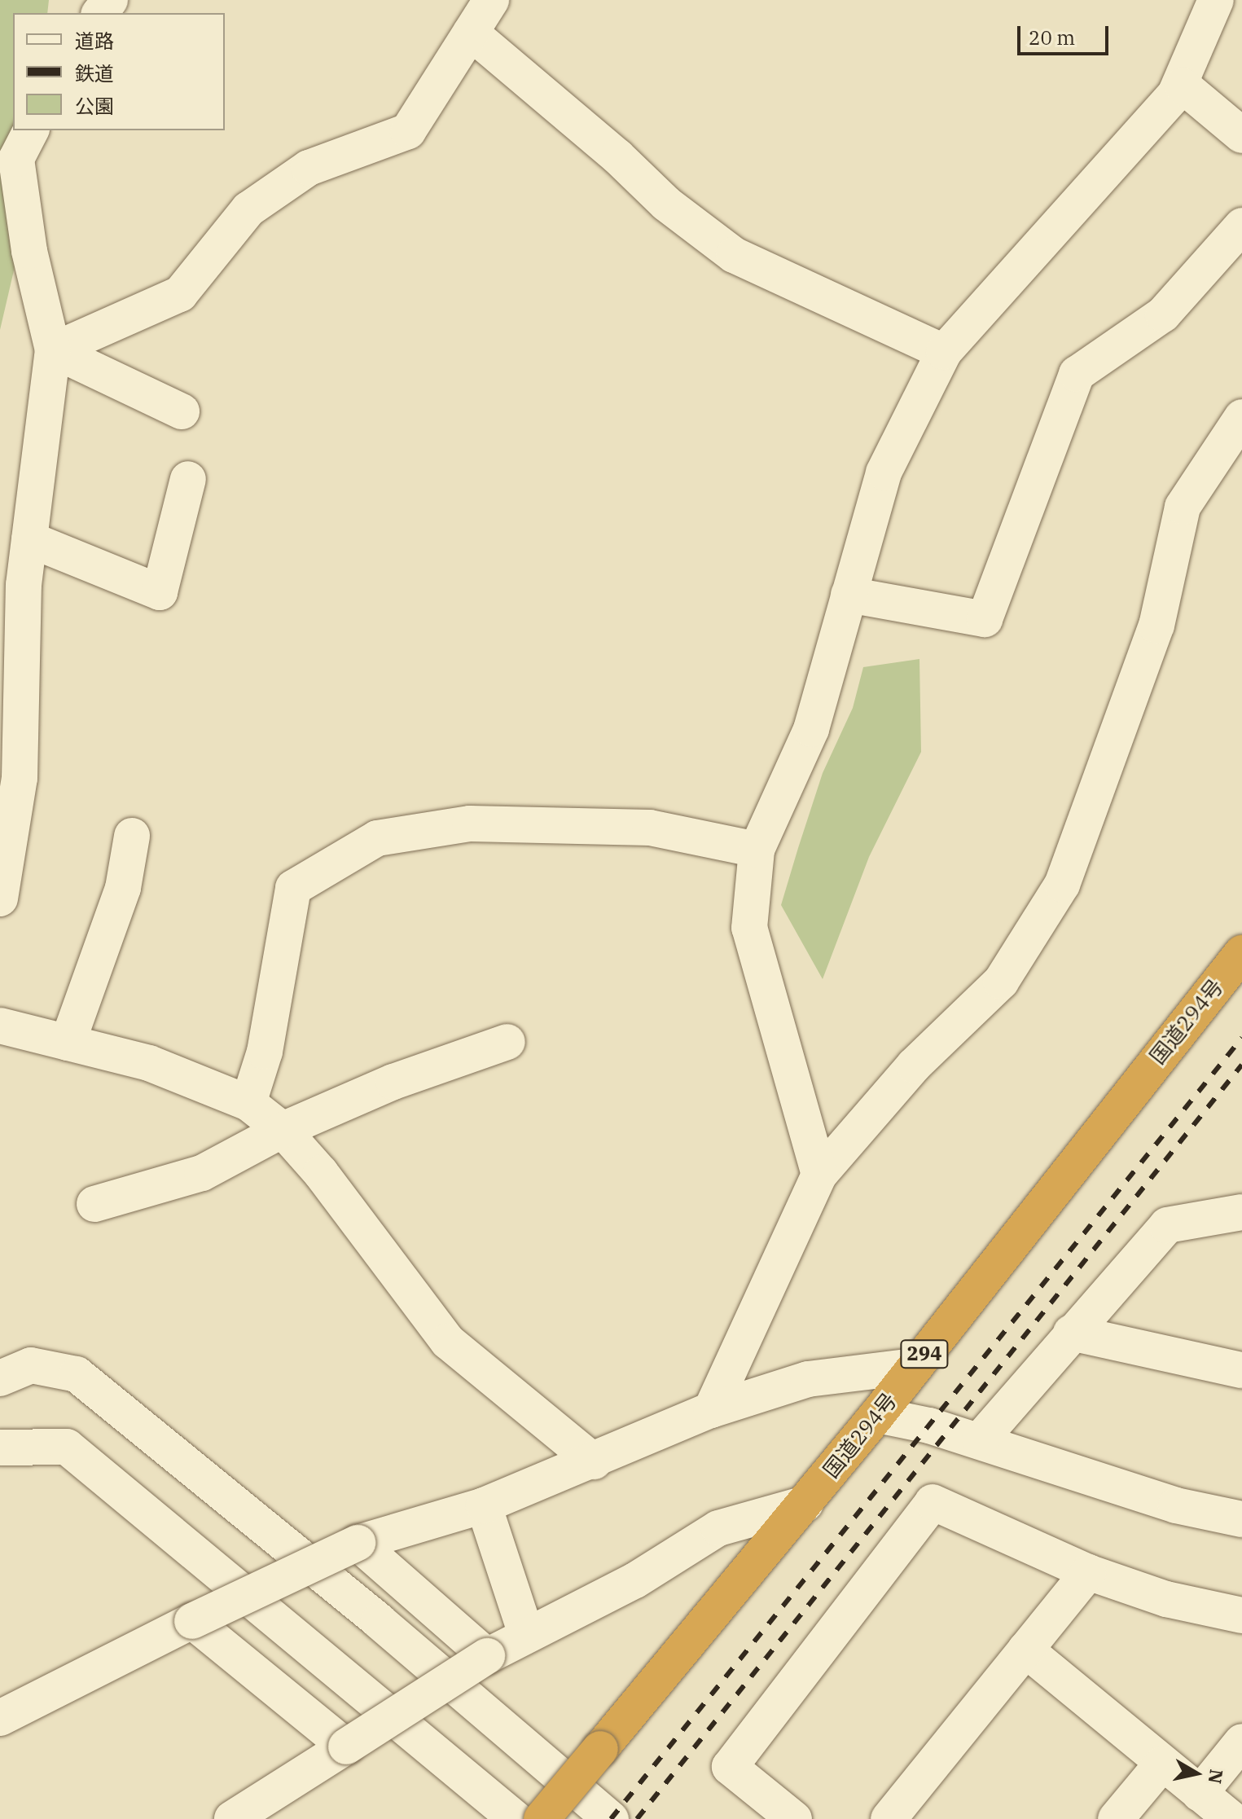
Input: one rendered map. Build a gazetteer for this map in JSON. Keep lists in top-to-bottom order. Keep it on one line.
{"streets":{"highway":["国道294号","294"]},"legend":["道路","鉄道","公園"],"scale_bar":"20 m","north":"right"}
